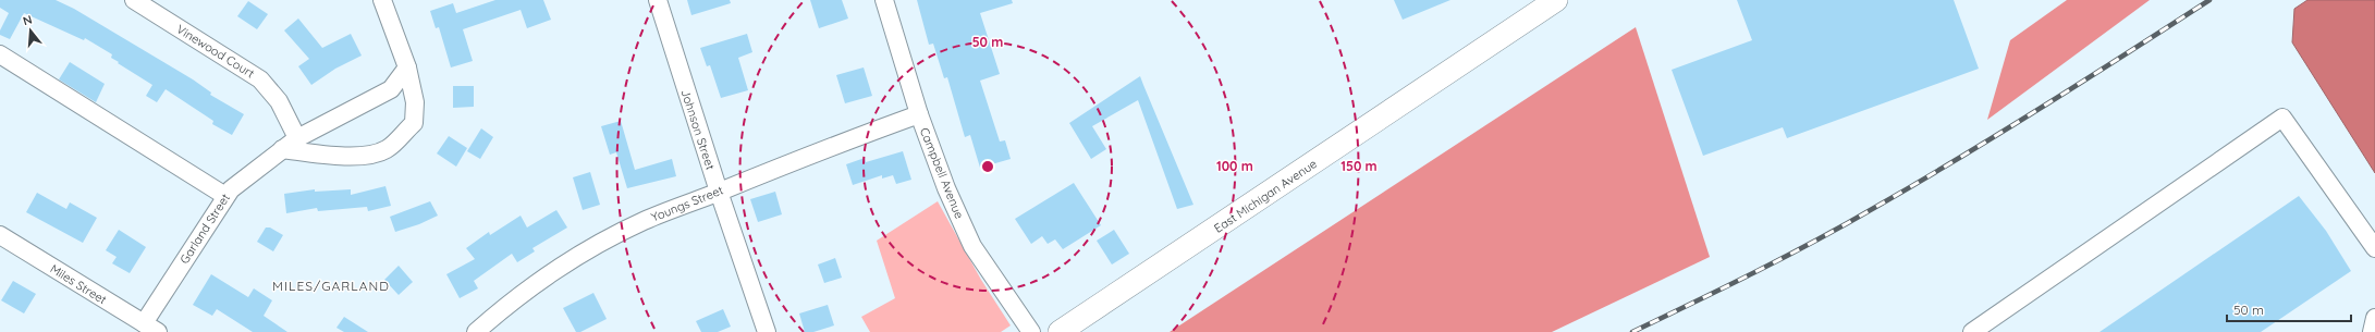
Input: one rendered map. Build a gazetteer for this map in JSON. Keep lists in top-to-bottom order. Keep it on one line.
{"streets":{"main road":["East Michigan Avenue"],"street":["Vinewood Court","Johnson Street","Campbell Avenue","Youngs Street","Garland Street","Miles Street"]},"crossings":[["Vinewood Court","Garland Street"],["Johnson Street","Youngs Street"],["Campbell Avenue","Youngs Street"],["Garland Street","Miles Street"]],"districts":["MILES/GARLAND"],"scale_bar":"50 m","north":"top","rings":["50 m","100 m","150 m"]}
